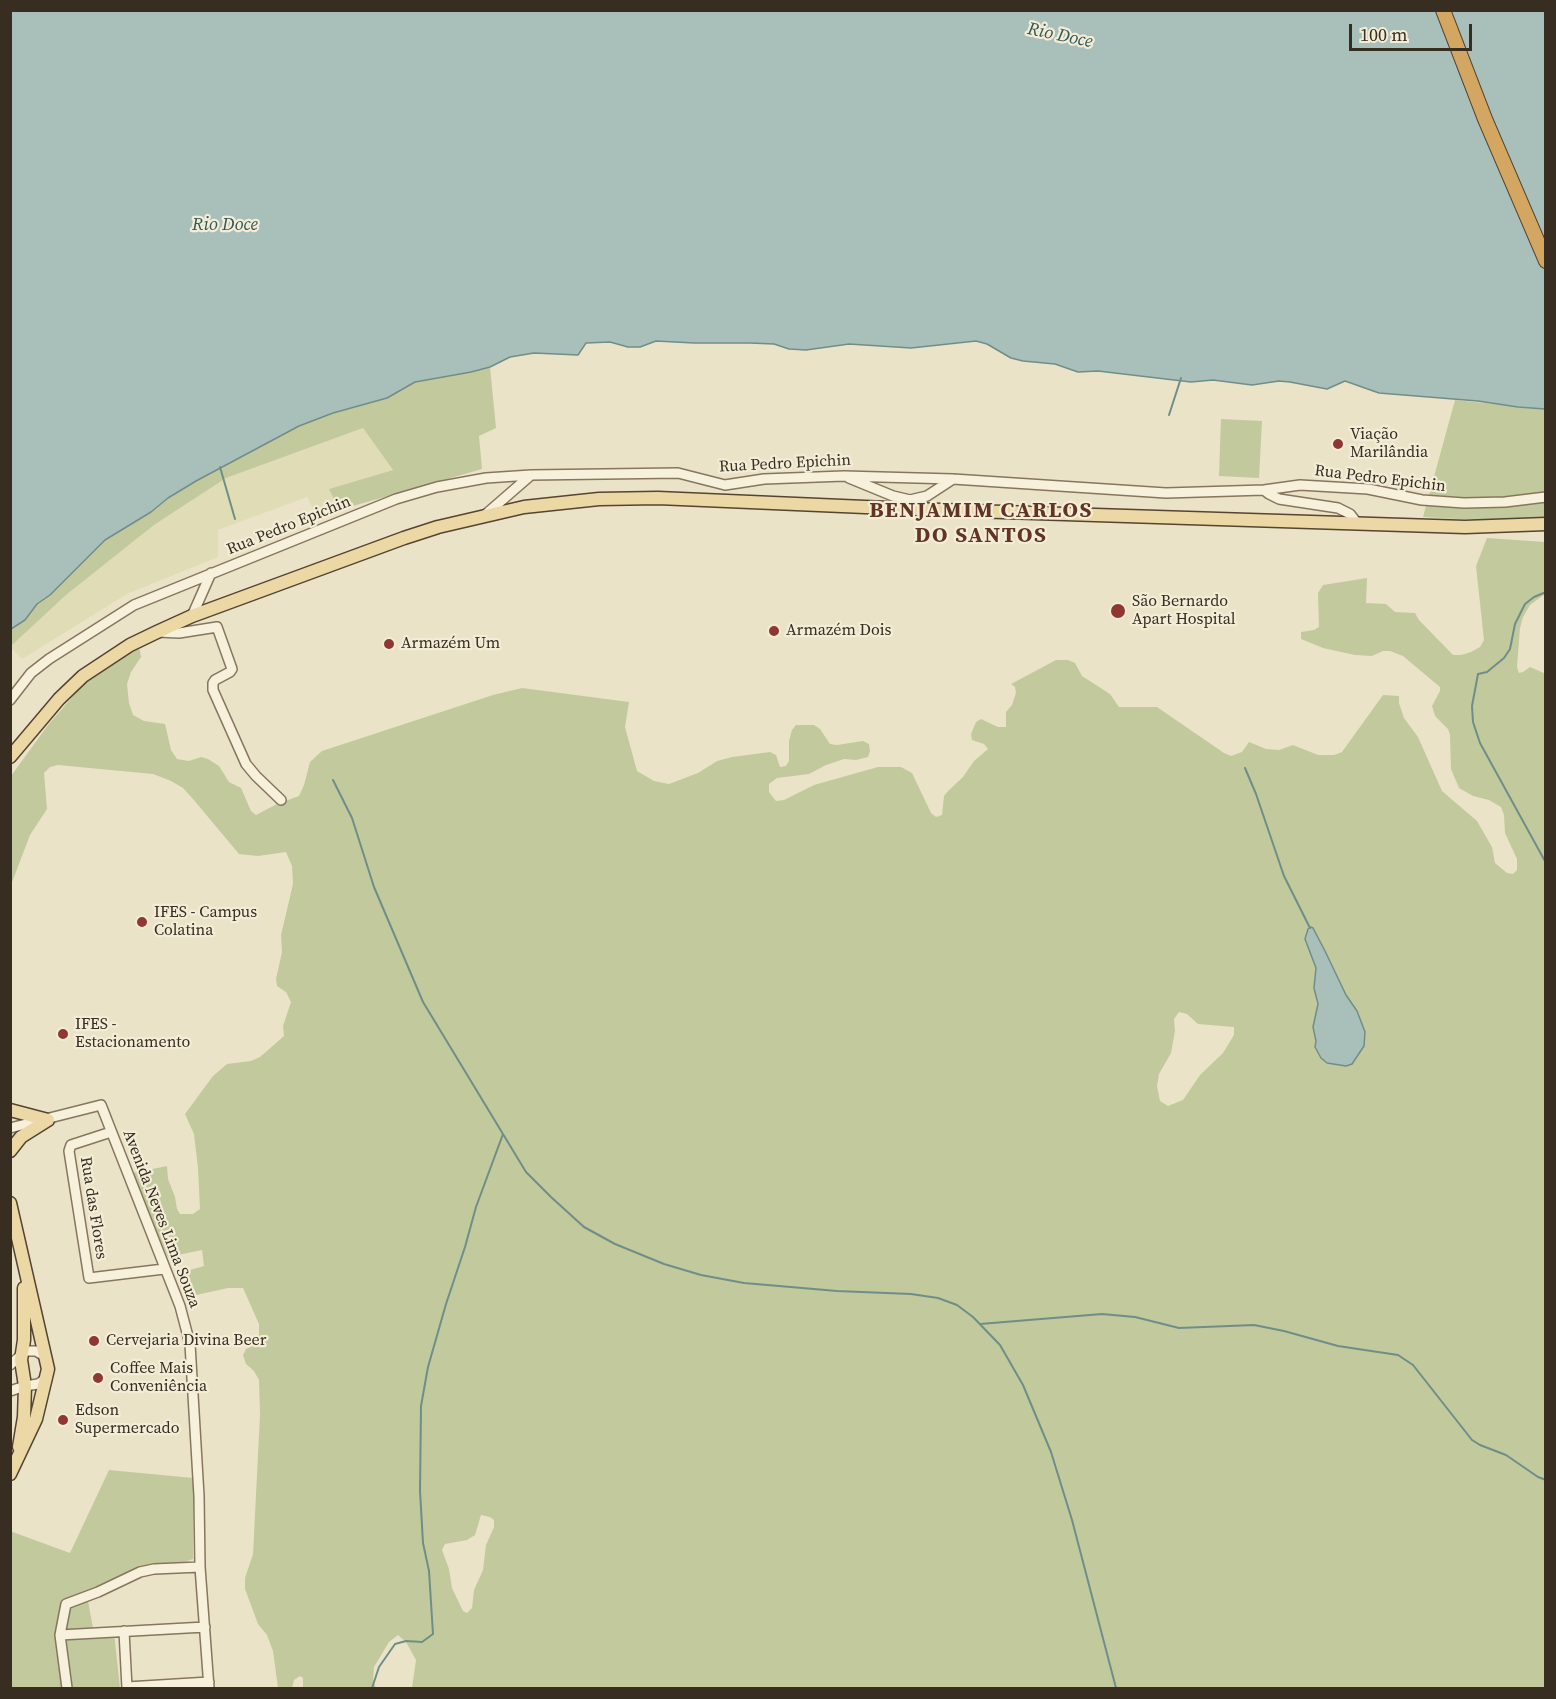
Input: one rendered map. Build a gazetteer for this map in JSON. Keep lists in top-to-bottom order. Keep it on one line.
{"streets":{"street":["Rua Pedro Epichin","Rua das Flores","Avenida Neves Lima Souza"]},"crossings":[["Rua das Flores","Avenida Neves Lima Souza"]],"districts":["BENJAMIM CARLOS DO SANTOS"],"water":["Rio Doce"],"places":["Viação Marilândia","São Bernardo Apart Hospital","Armazém Dois","Armazém Um","IFES - Campus Colatina","IFES - Estacionamento","Cervejaria Divina Beer","Coffee Mais Conveniência","Edson Supermercado"],"scale_bar":"100 m"}
